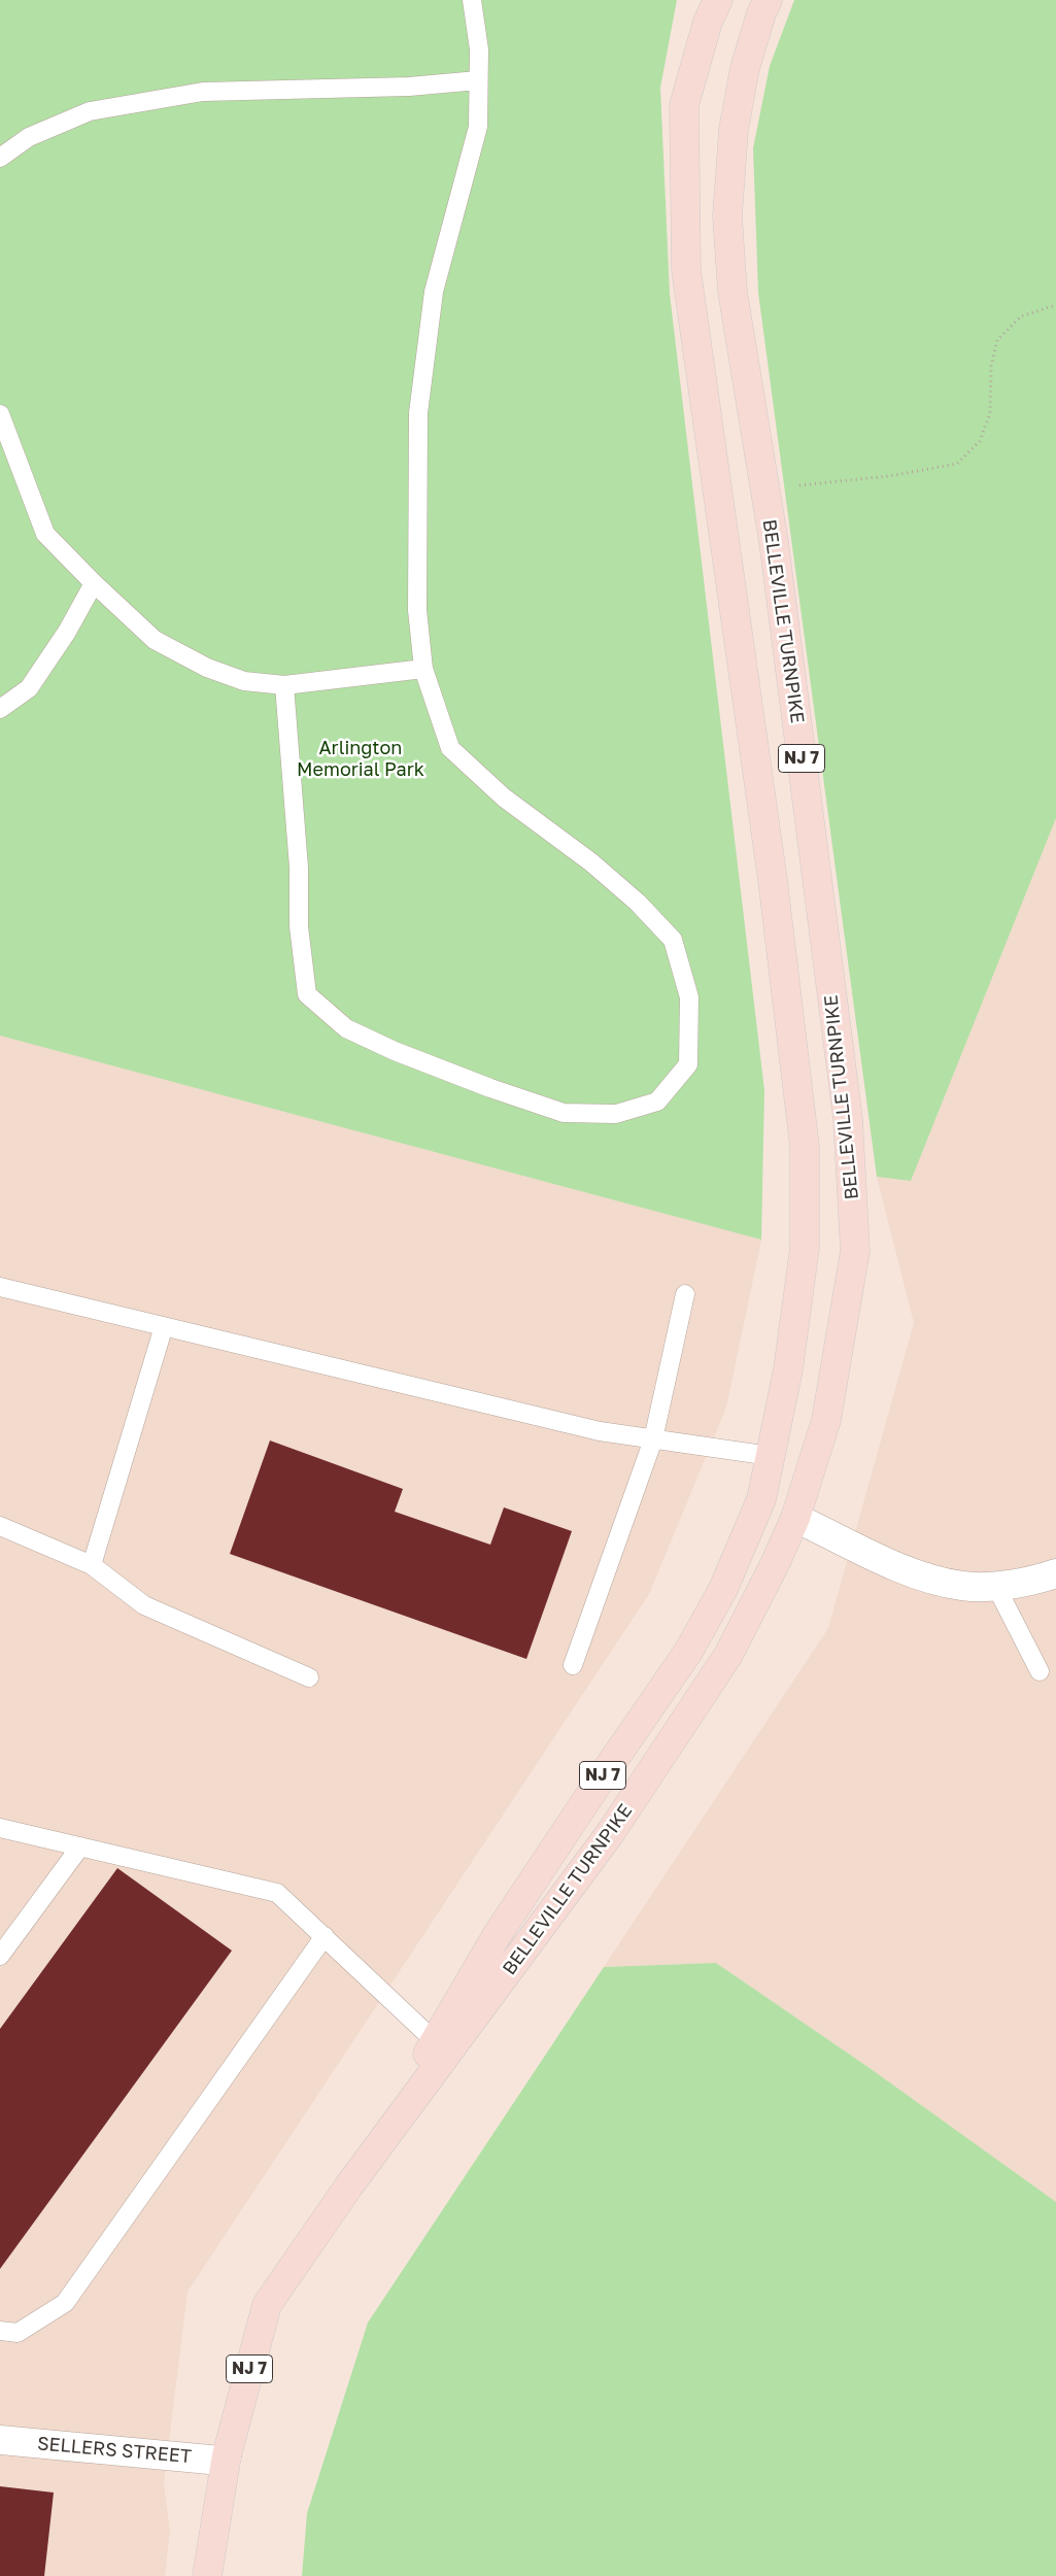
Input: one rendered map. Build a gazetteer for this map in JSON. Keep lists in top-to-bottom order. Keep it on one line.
{"streets":{"main road":["BELLEVILLE TURNPIKE","NJ 7"],"street":["SELLERS STREET"]},"crossings":[["BELLEVILLE TURNPIKE","SELLERS STREET"]],"parks":["Arlington Memorial Park"]}
